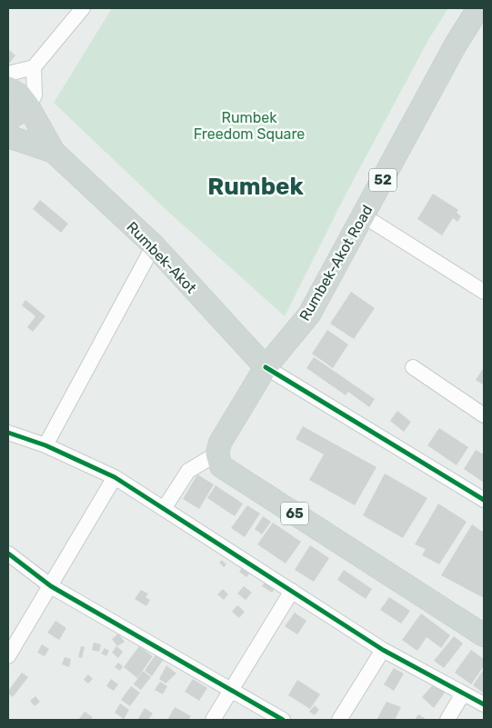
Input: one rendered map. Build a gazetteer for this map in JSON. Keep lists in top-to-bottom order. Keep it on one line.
{"streets":{"main road":["52","Rumbek-Akot","Rumbek-Akot Road","65"]},"crossings":[["Rumbek-Akot","Rumbek-Akot Road"],["Rumbek-Akot Road","65"]],"districts":["Rumbek"],"parks":["Rumbek Freedom Square"]}
